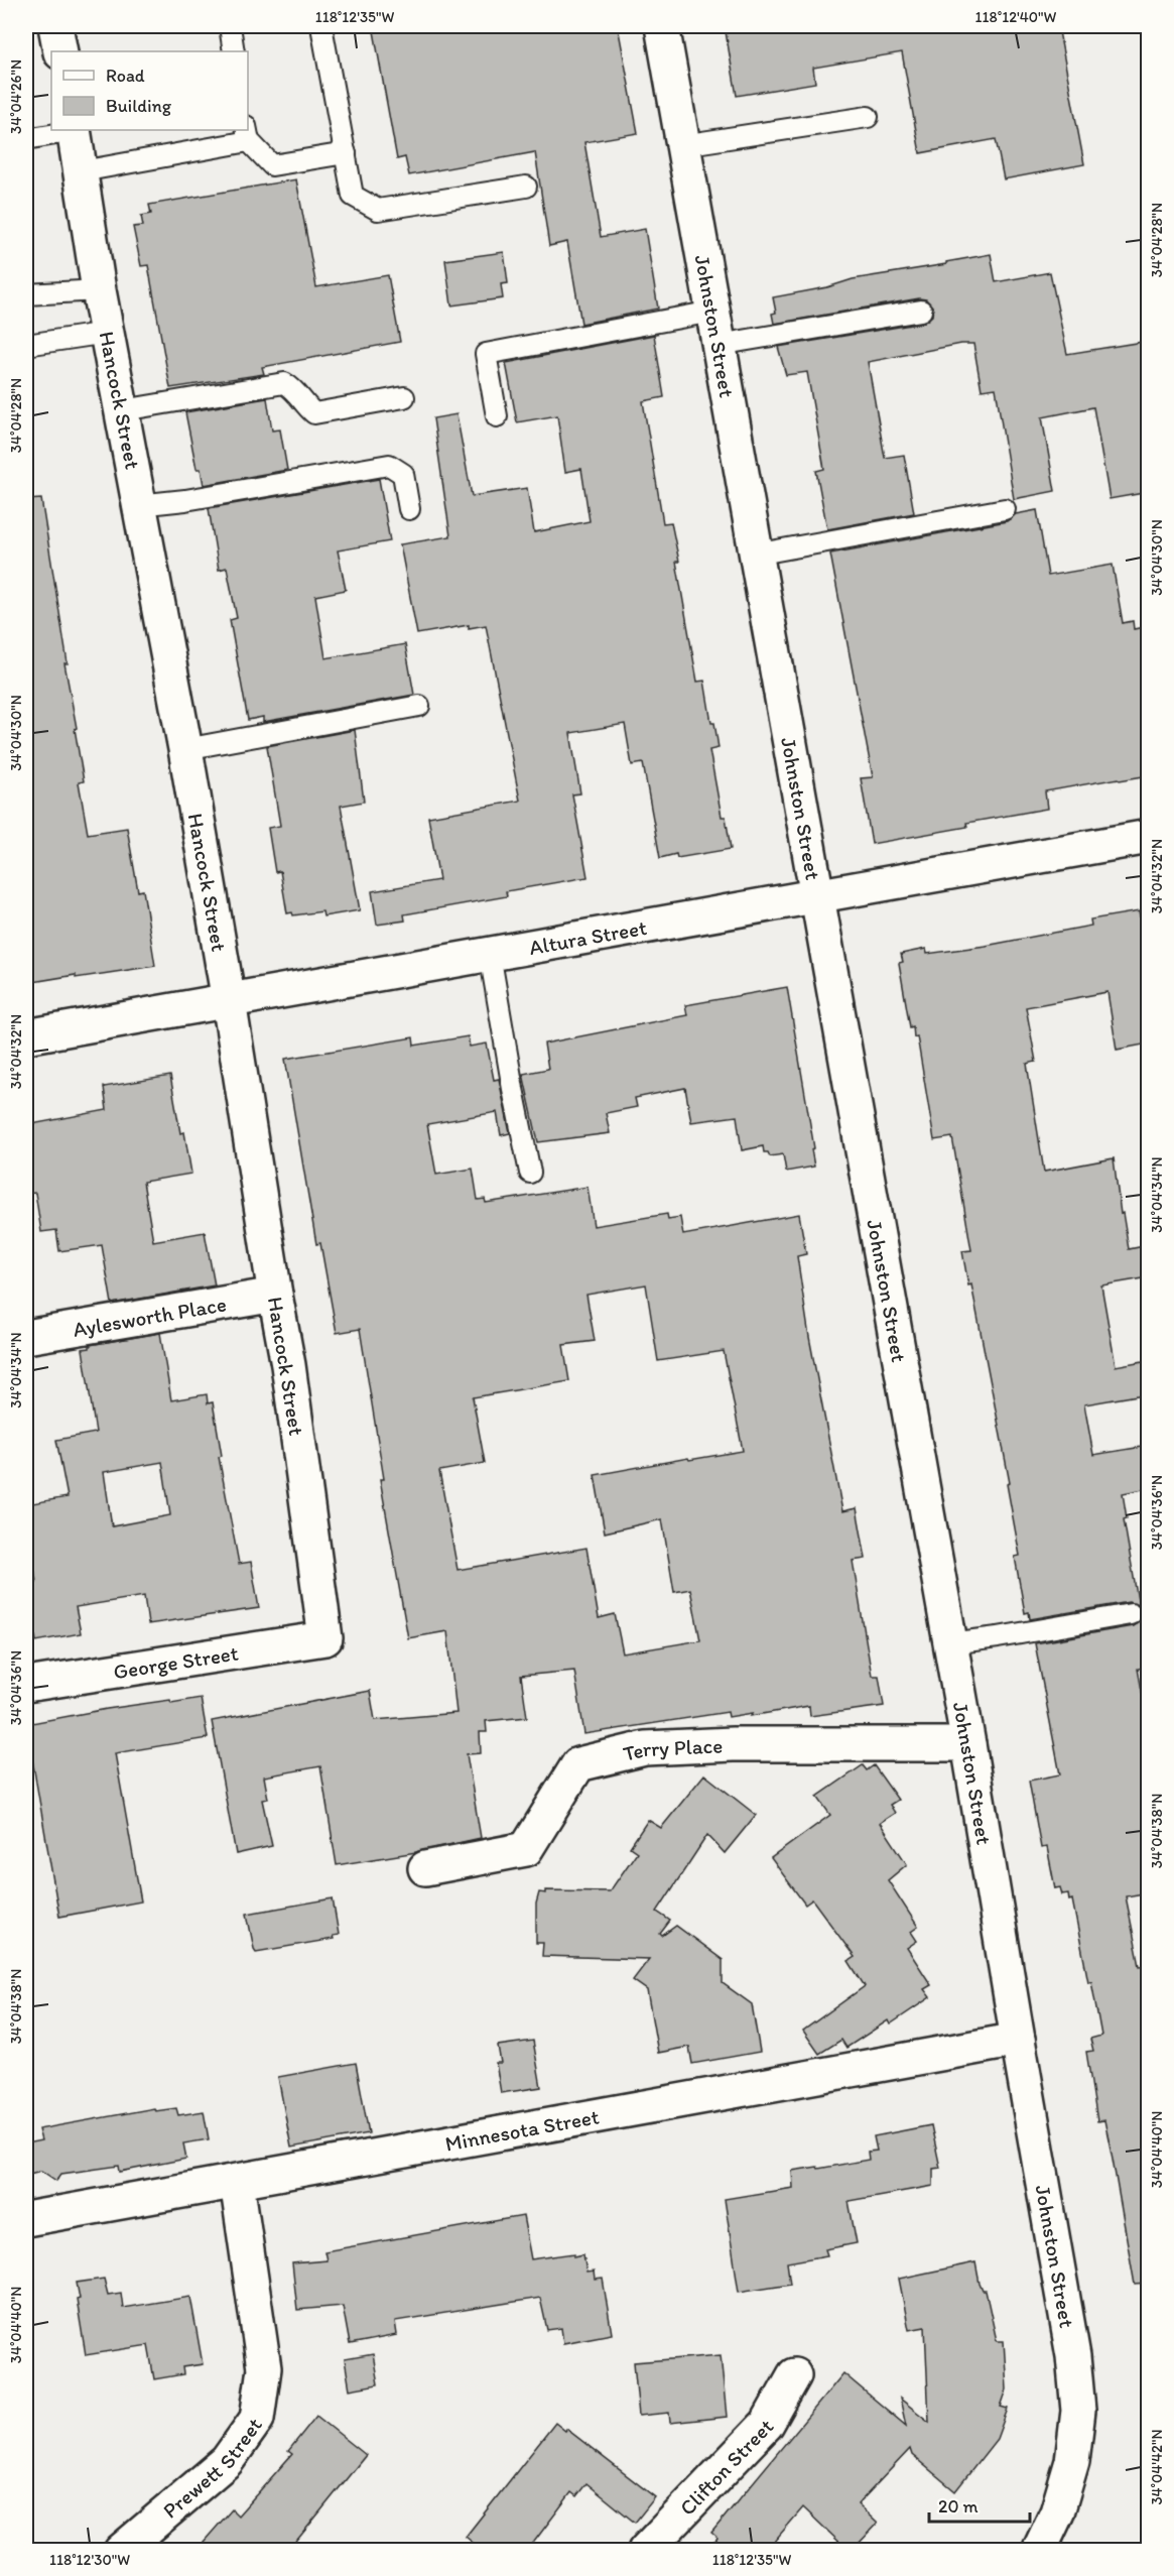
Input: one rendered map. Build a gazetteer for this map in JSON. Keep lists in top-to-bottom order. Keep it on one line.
{"streets":{"street":["Johnston Street","Hancock Street","Altura Street","Aylesworth Place","George Street","Terry Place","Minnesota Street","Prewett Street","Clifton Street"]},"crossings":[["Johnston Street","Altura Street"],["Johnston Street","Terry Place"],["Johnston Street","Minnesota Street"],["Hancock Street","Altura Street"],["Hancock Street","Aylesworth Place"],["Hancock Street","George Street"],["Minnesota Street","Prewett Street"]],"legend":["Road","Building"],"scale_bar":"20 m","coordinates":["118°12'35\"W","118°12'40\"W","34°04'26\"N","34°04'28\"N","34°04'30\"N","34°04'32\"N","34°04'34\"N","34°04'36\"N","34°04'38\"N","34°04'40\"N","34°04'42\"N","118°12'30\"W"]}
